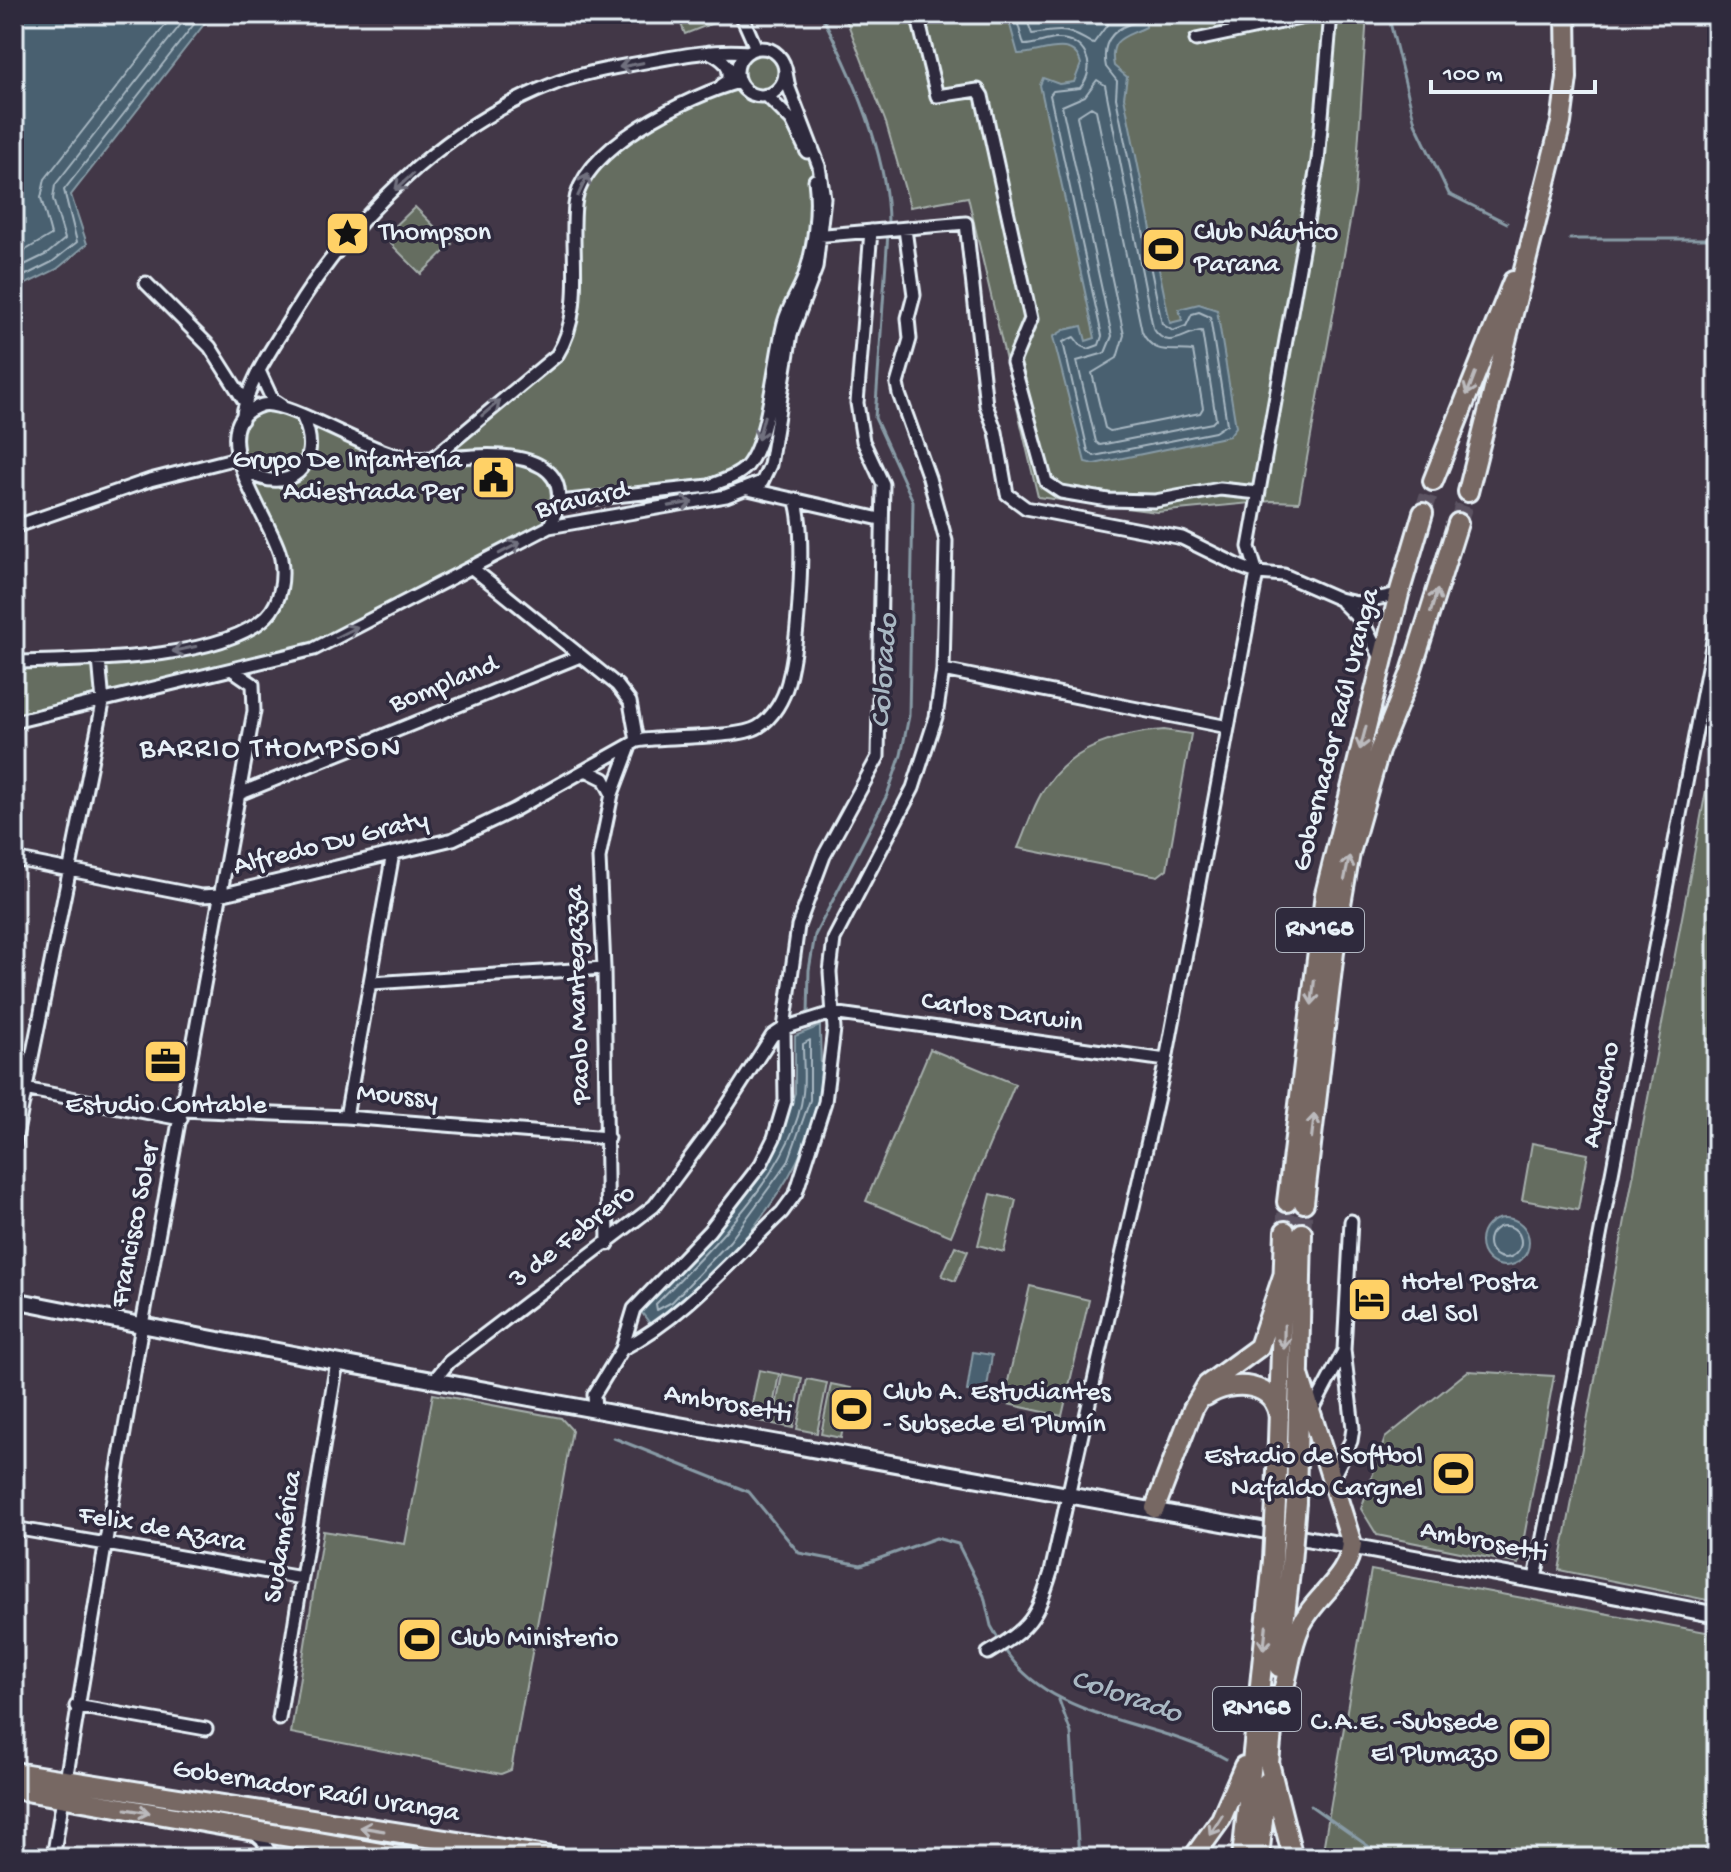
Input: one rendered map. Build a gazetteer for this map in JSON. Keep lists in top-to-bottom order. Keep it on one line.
{"streets":{"main road":["Gobernador Raúl Uranga","RN168"],"street":["Bravard","Bompland","Alfredo Du Graty","Paolo Mantegazza","Carlos Darwin","Ayacucho","Moussy","Francisco Soler","3 de Febrero","Ambrosetti","Felix de Azara","Sudamérica"]},"crossings":[["Bravard","Francisco Soler"],["Bompland","Francisco Soler"],["Gobernador Raúl Uranga","Francisco Soler"],["Alfredo Du Graty","Paolo Mantegazza"],["Alfredo Du Graty","Francisco Soler"],["Paolo Mantegazza","Moussy"],["Paolo Mantegazza","3 de Febrero"],["Ayacucho","Ambrosetti"],["Moussy","Francisco Soler"],["Francisco Soler","Ambrosetti"],["Francisco Soler","Felix de Azara"],["3 de Febrero","Ambrosetti"],["Ambrosetti","Sudamérica"],["Felix de Azara","Sudamérica"]],"districts":["BARRIO THOMPSON"],"water":["Colorado"],"places":{"place":["Thompson"],"sports":["Club Náutico Parana","Club A. Estudiantes - Subsede El Plumín","Estadio de Softbol Nafaldo Cargnel","Club Ministerio","C.A.E. -Subsede El Plumazo"],"public building":["Grupo De Infantería Adiestrada Per"],"office":["Estudio Contable"],"hotel":["Hotel Posta del Sol"]},"scale_bar":"100 m"}
